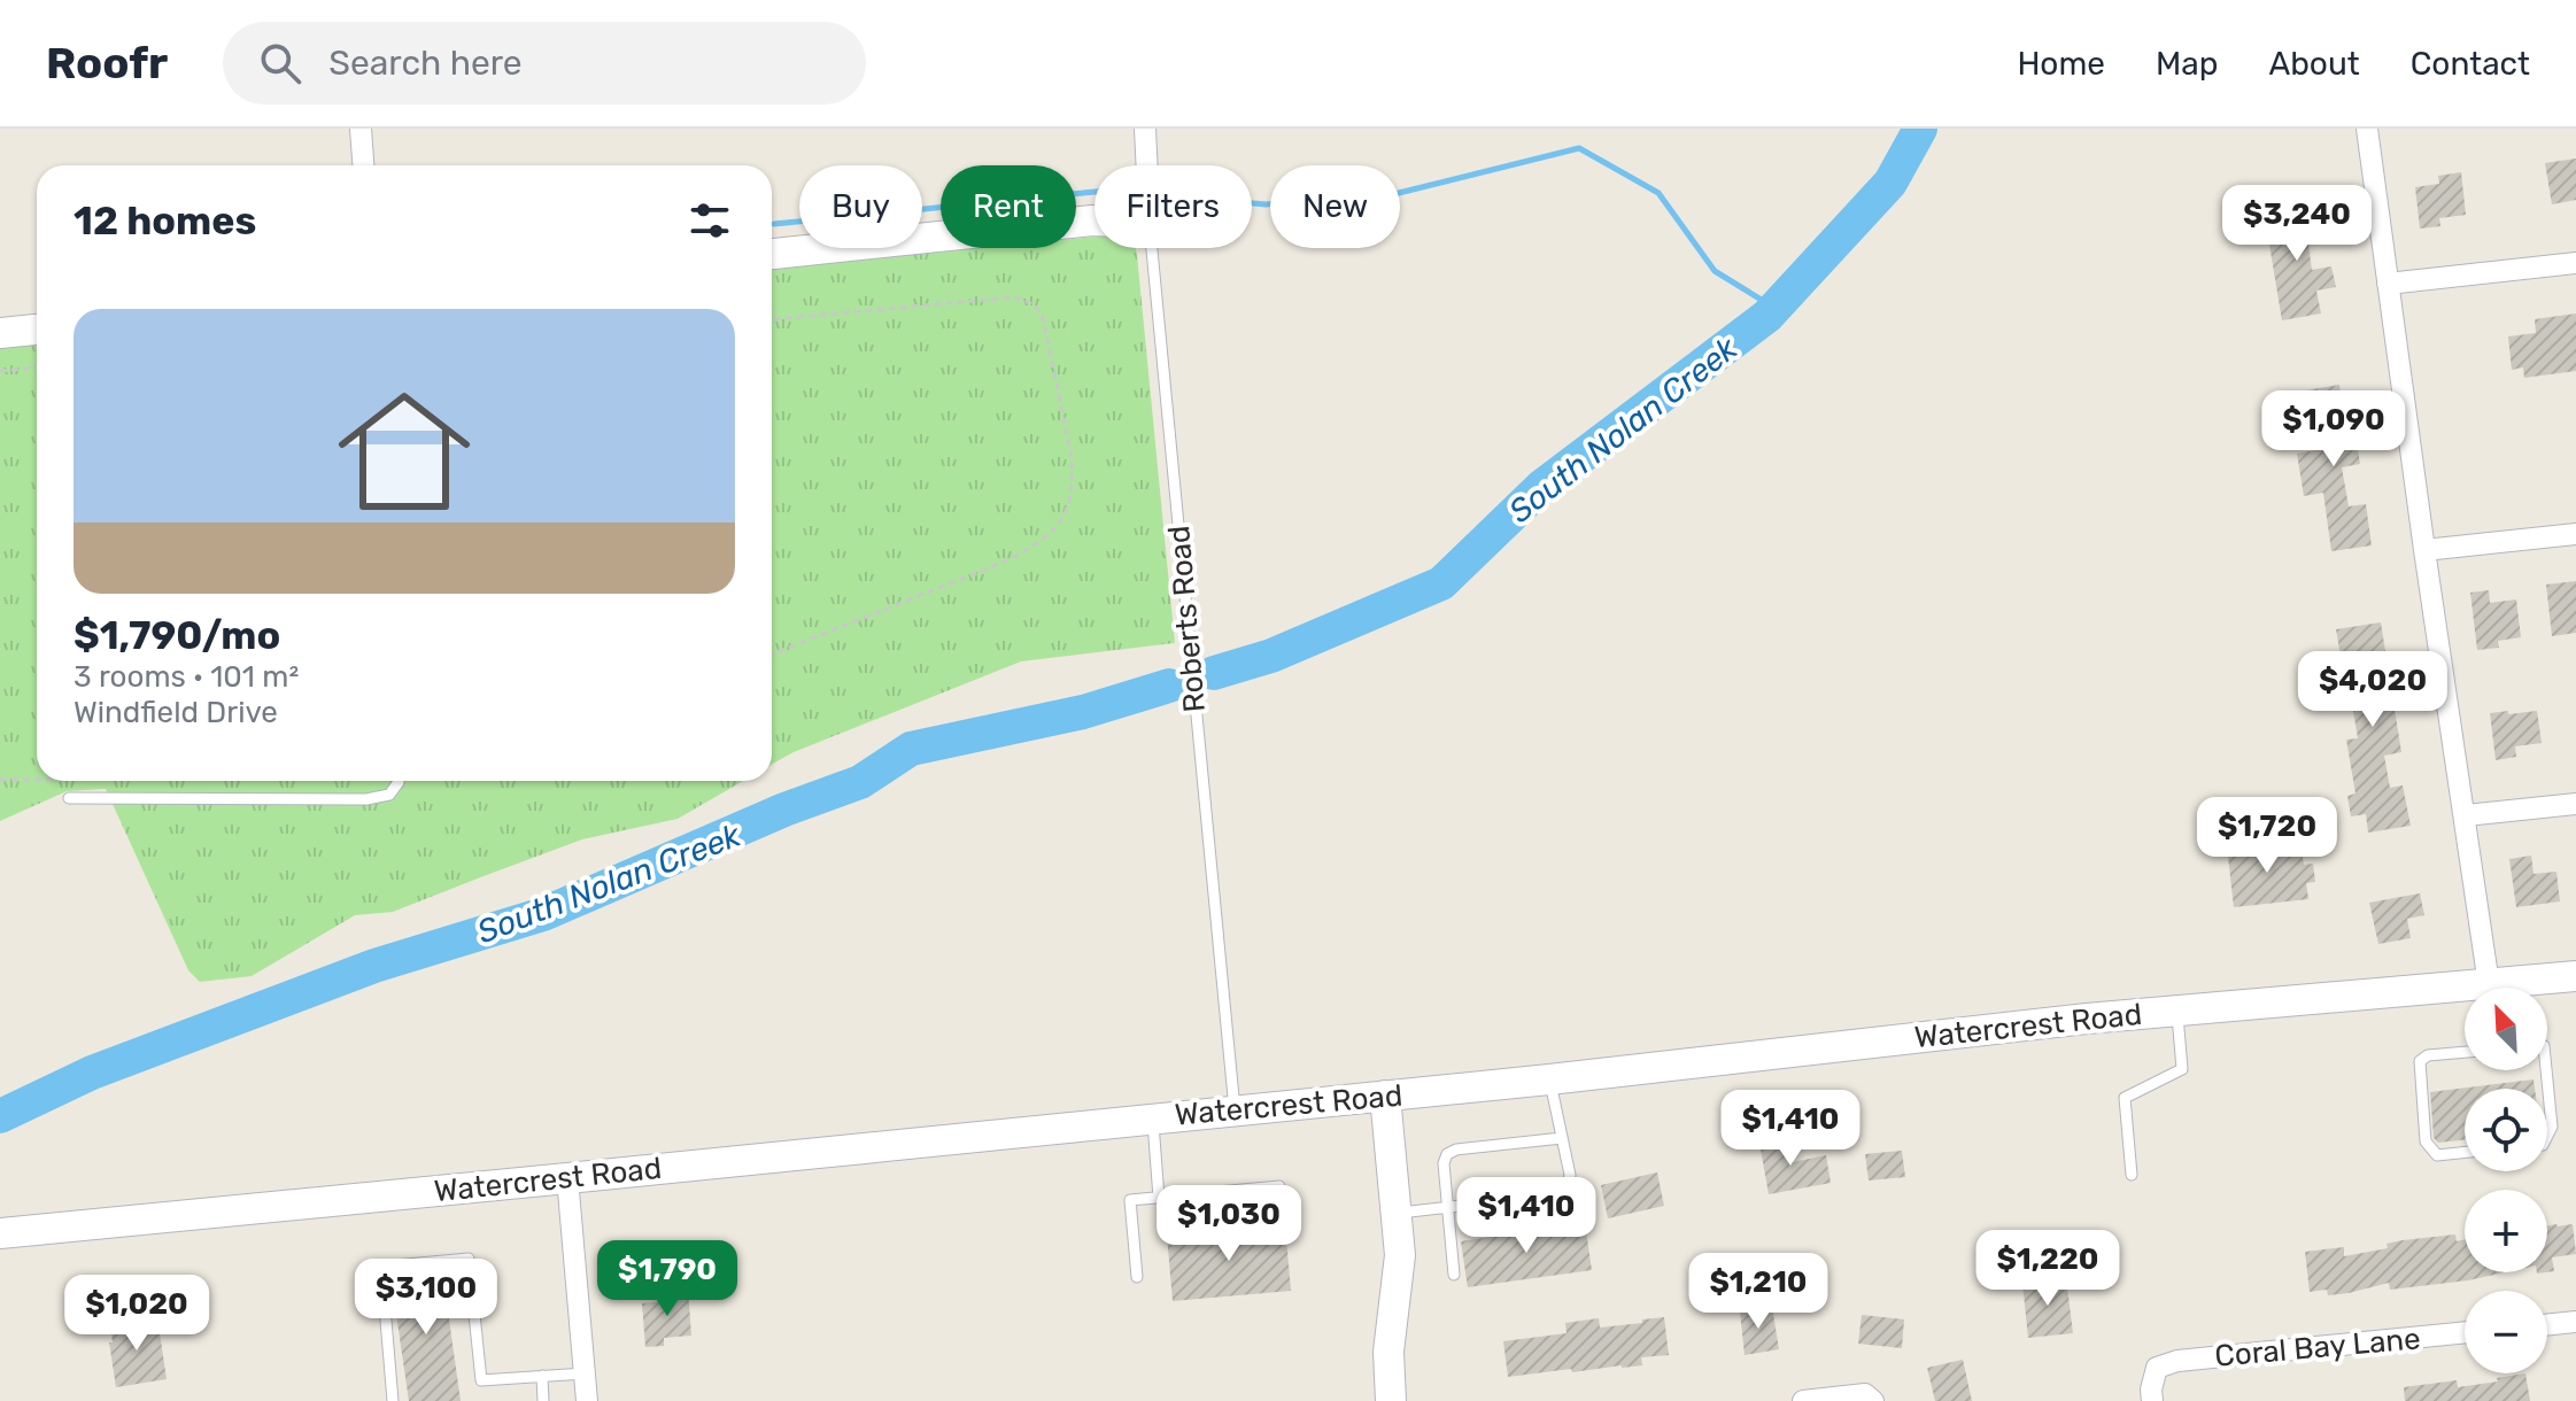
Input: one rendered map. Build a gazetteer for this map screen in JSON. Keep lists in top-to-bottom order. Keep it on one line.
{"streets":{"street":["Roberts Road","Watercrest Road","Coral Bay Lane"]},"crossings":[["Roberts Road","Watercrest Road"]],"water":["South Nolan Creek"],"north":"top left","page":{"header":"Roofr","search":"Search here","nav":["Home","Map","About","Contact"],"chip":["Buy","Rent","Filters","New"],"heading":"12 homes","price":["$3,240","$1,090","$4,020","$1,720","$1,410","$1,410","$1,030","$1,220","$1,790","$1,210","$3,100","$1,020"],"list":[{"name":"$1,790/mo","note":"3 rooms · 101 m² · Windfield Drive"}],"map_buttons":["+","−"]}}
